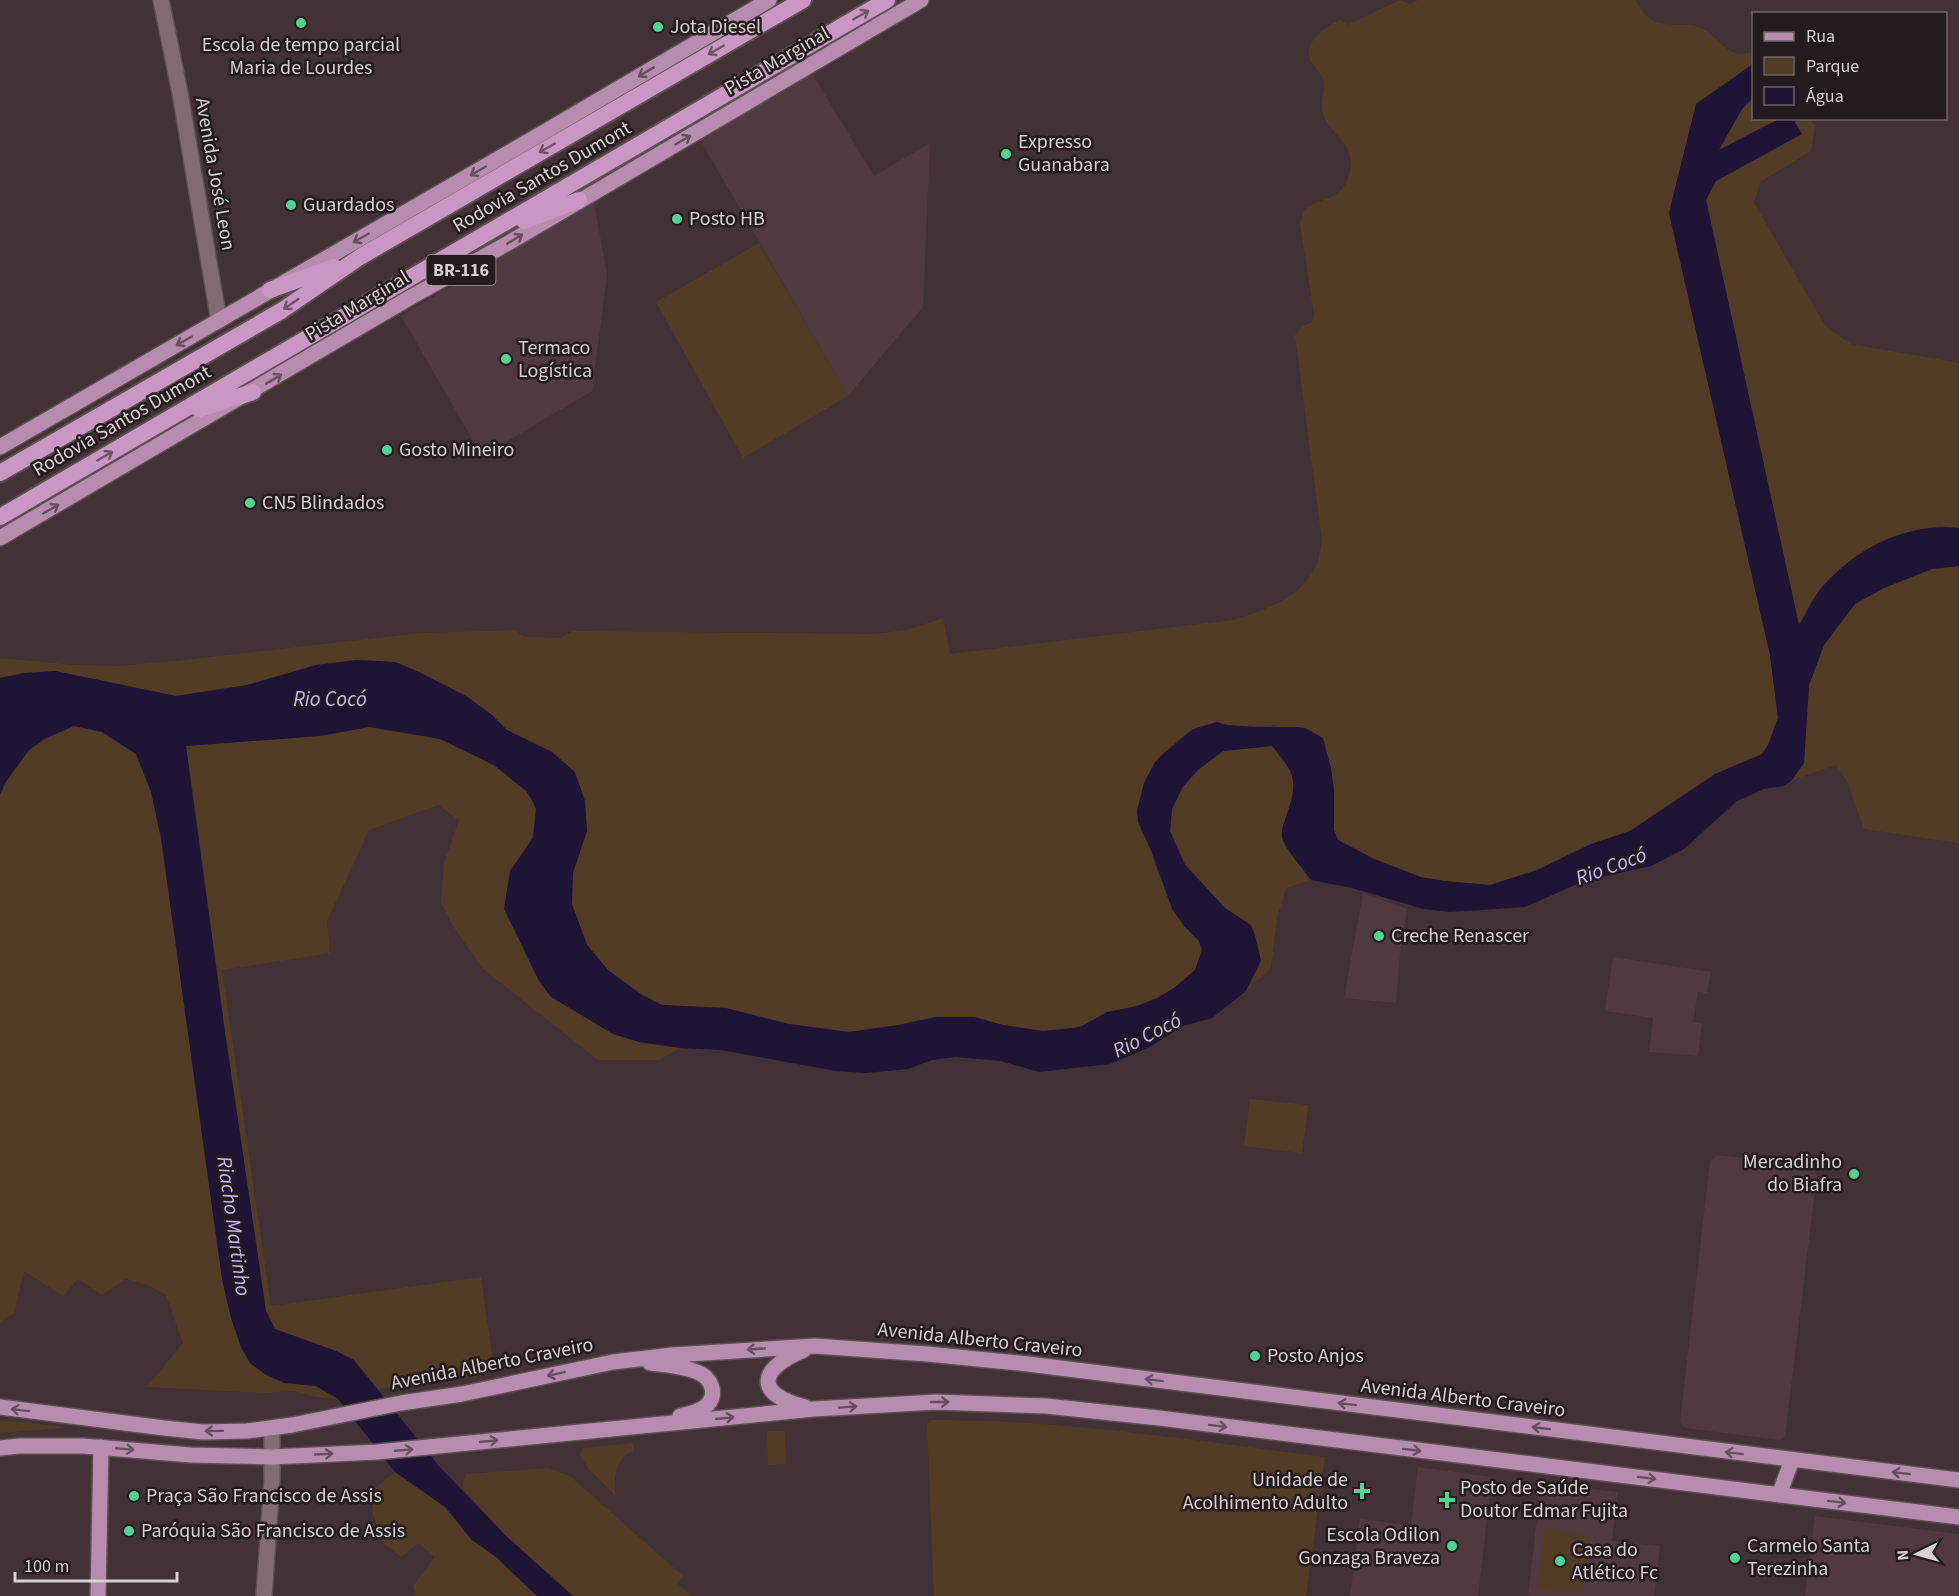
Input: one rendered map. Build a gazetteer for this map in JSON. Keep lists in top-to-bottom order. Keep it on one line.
{"streets":{"highway":["Rodovia Santos Dumont","BR-116"],"main road":["Pista Marginal","Avenida José Leon","Avenida Alberto Craveiro"]},"water":["Rio Cocó","Riacho Martinho"],"places":{"other":["Escola de tempo parcial Maria de Lourdes","Jota Diesel","Expresso Guanabara","Guardados","Posto HB","Termaco Logística","Gosto Mineiro","CN5 Blindados","Creche Renascer","Mercadinho do Biafra","Posto Anjos","Praça São Francisco de Assis","Paróquia São Francisco de Assis","Escola Odilon Gonzaga Braveza","Carmelo Santa Terezinha","Casa do Atlético Fc"],"health":["Unidade de Acolhimento Adulto","Posto de Saúde Doutor Edmar Fujita"]},"legend":["Rua","Parque","Água"],"scale_bar":"100 m","north":"left"}
